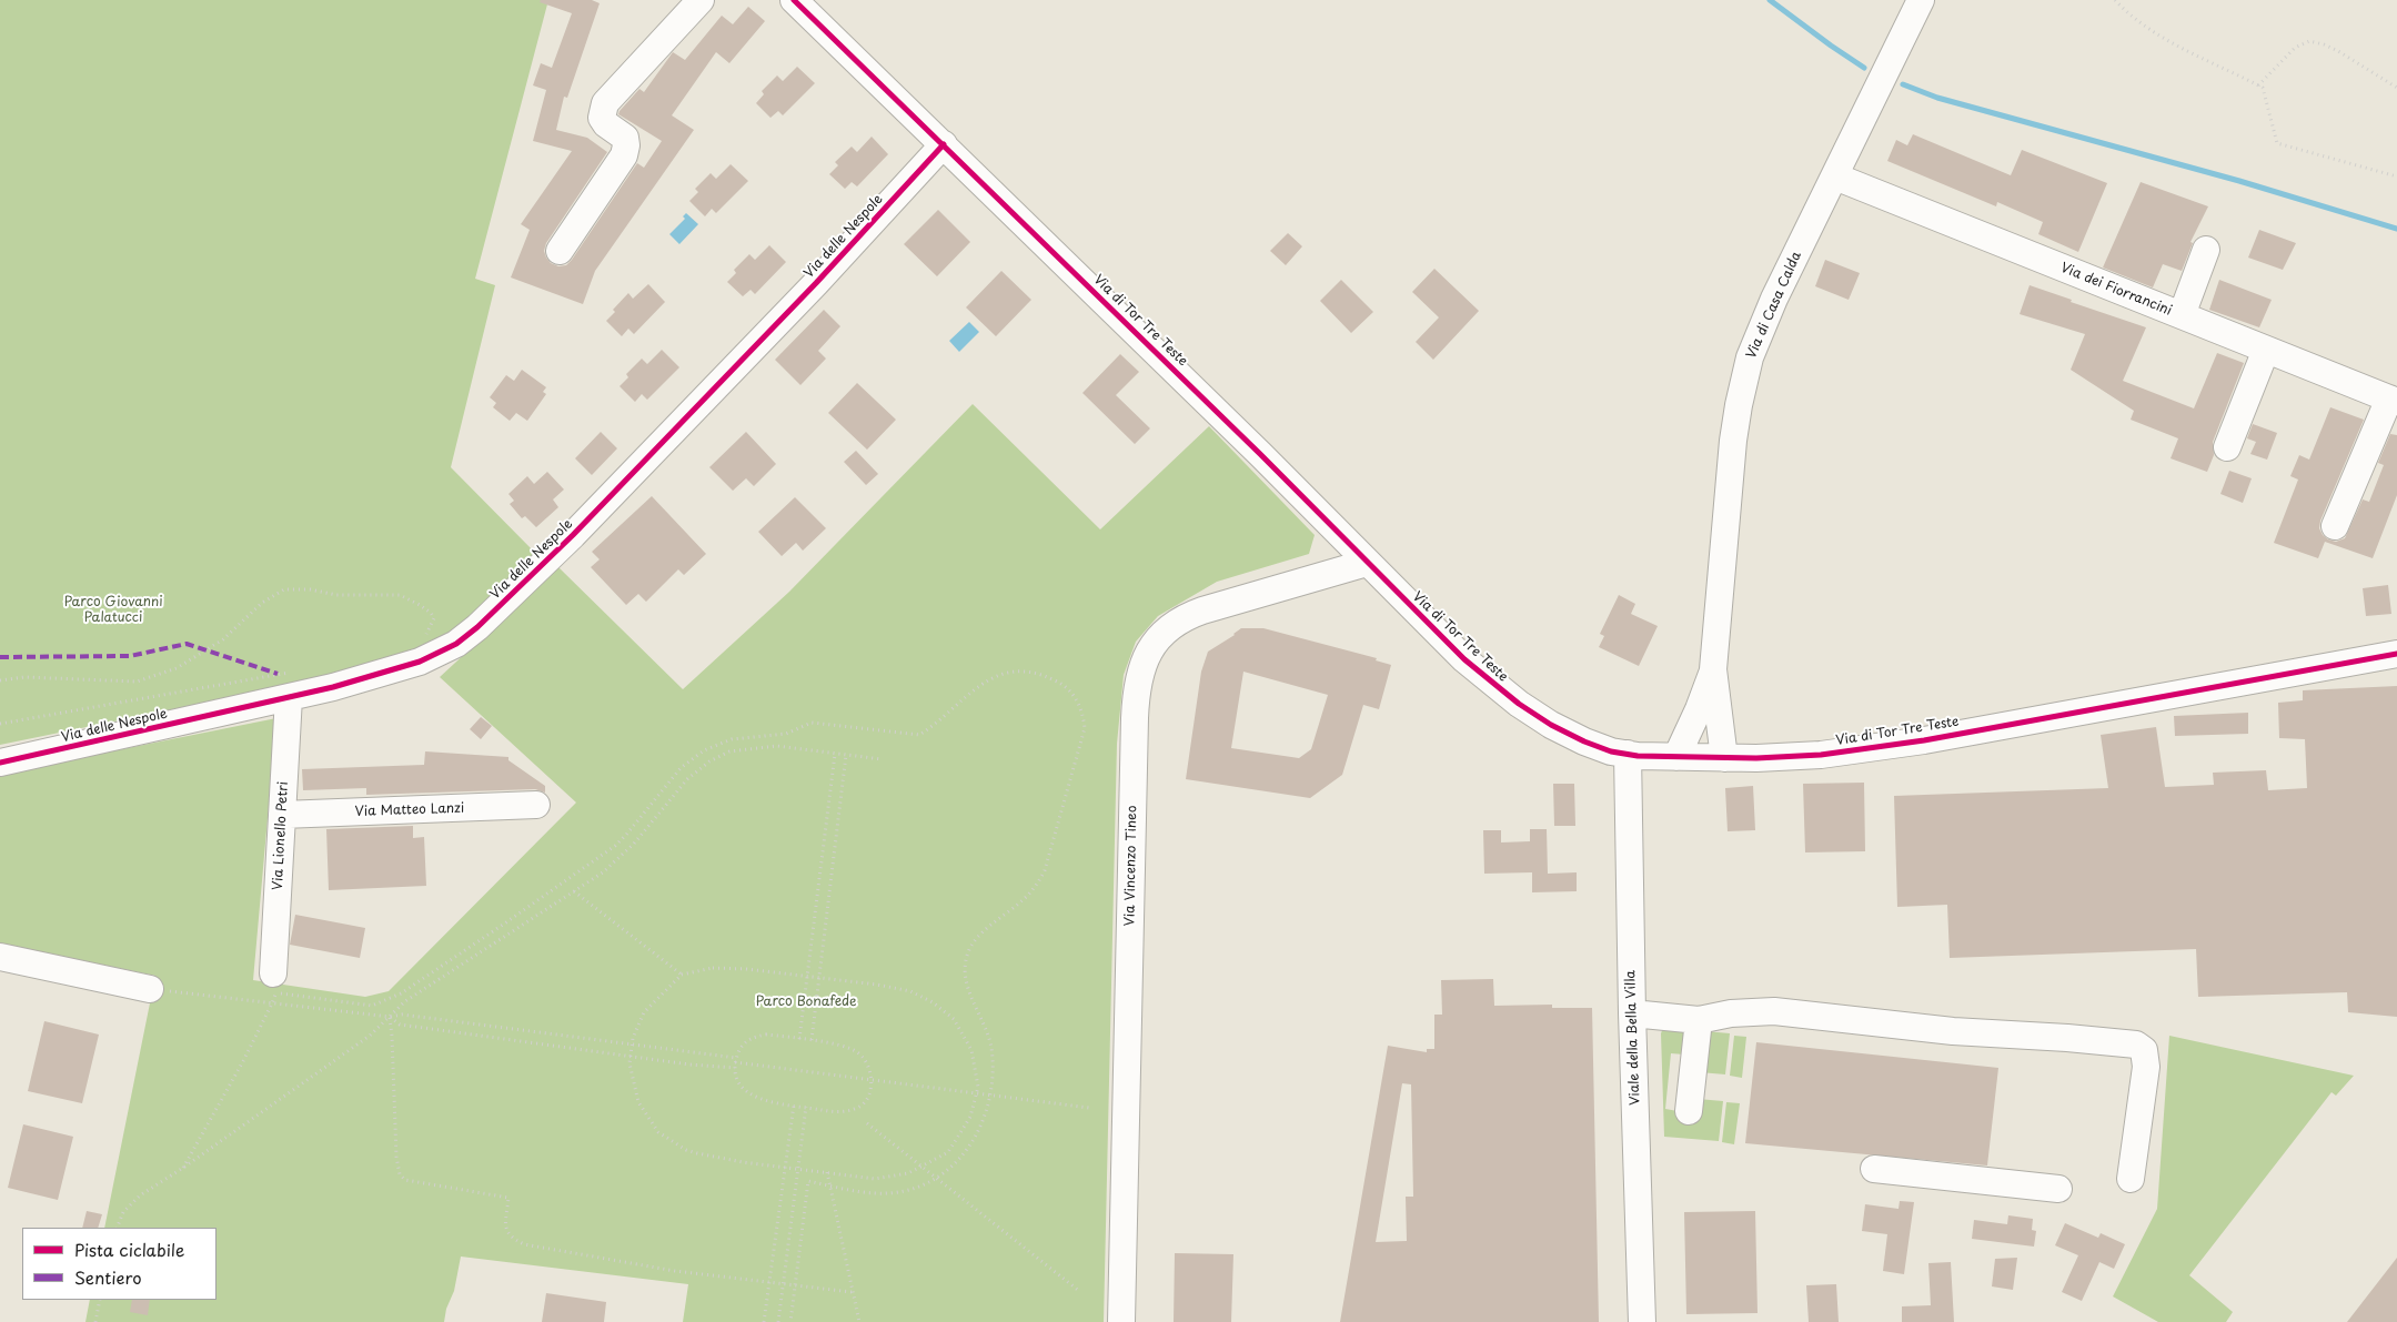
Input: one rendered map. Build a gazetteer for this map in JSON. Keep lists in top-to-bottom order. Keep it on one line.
{"streets":{"street":["Via delle Nespole","Via dei Fiorrancini","Via di Casa Calda","Via di Tor Tre Teste","Via Matteo Lanzi","Via Lionello Petri","Via Vincenzo Tineo","Viale della Bella Villa"]},"crossings":[["Via delle Nespole","Via di Tor Tre Teste"],["Via delle Nespole","Via Lionello Petri"],["Via dei Fiorrancini","Via di Casa Calda"],["Via di Casa Calda","Via di Tor Tre Teste"],["Via di Tor Tre Teste","Via Vincenzo Tineo"],["Via di Tor Tre Teste","Viale della Bella Villa"],["Via Matteo Lanzi","Via Lionello Petri"]],"parks":["Parco Giovanni Palatucci","Parco Bonafede"],"legend":["Pista ciclabile","Sentiero"]}
